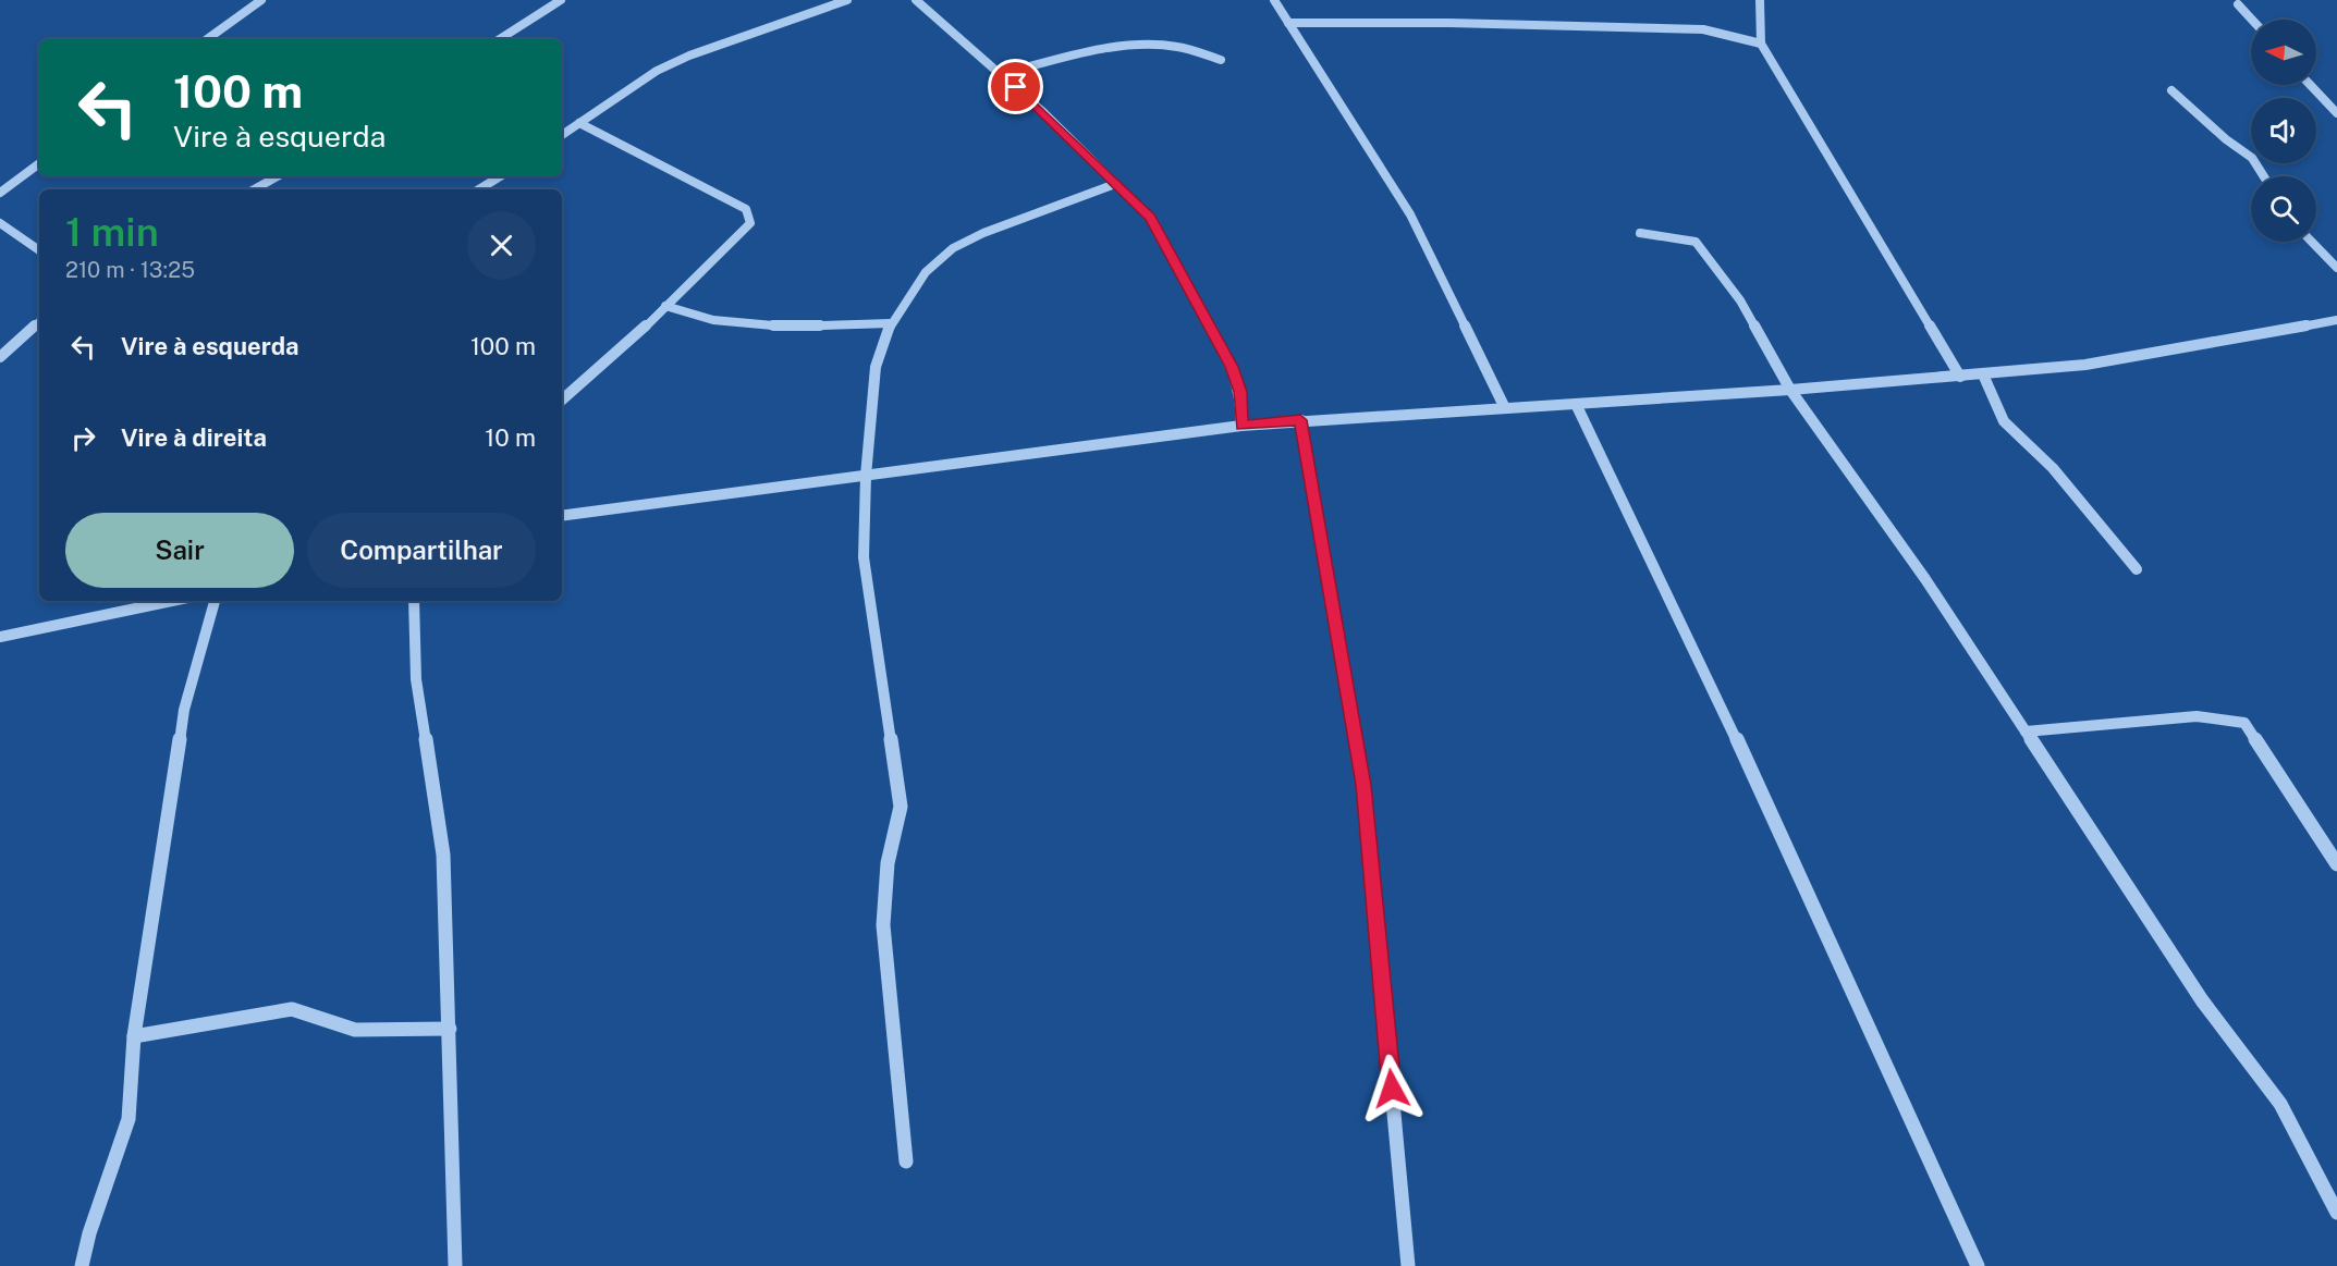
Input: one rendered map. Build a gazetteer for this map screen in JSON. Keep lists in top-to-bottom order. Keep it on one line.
{"north":"left","page":{"turn":["100 m","Vire à esquerda"],"heading":["1 min","210 m · 13:25"],"list":[{"name":"Vire à esquerda","value":"100 m"},{"name":"Vire à direita","value":"10 m"}],"buttons":["Sair","Compartilhar"]}}
